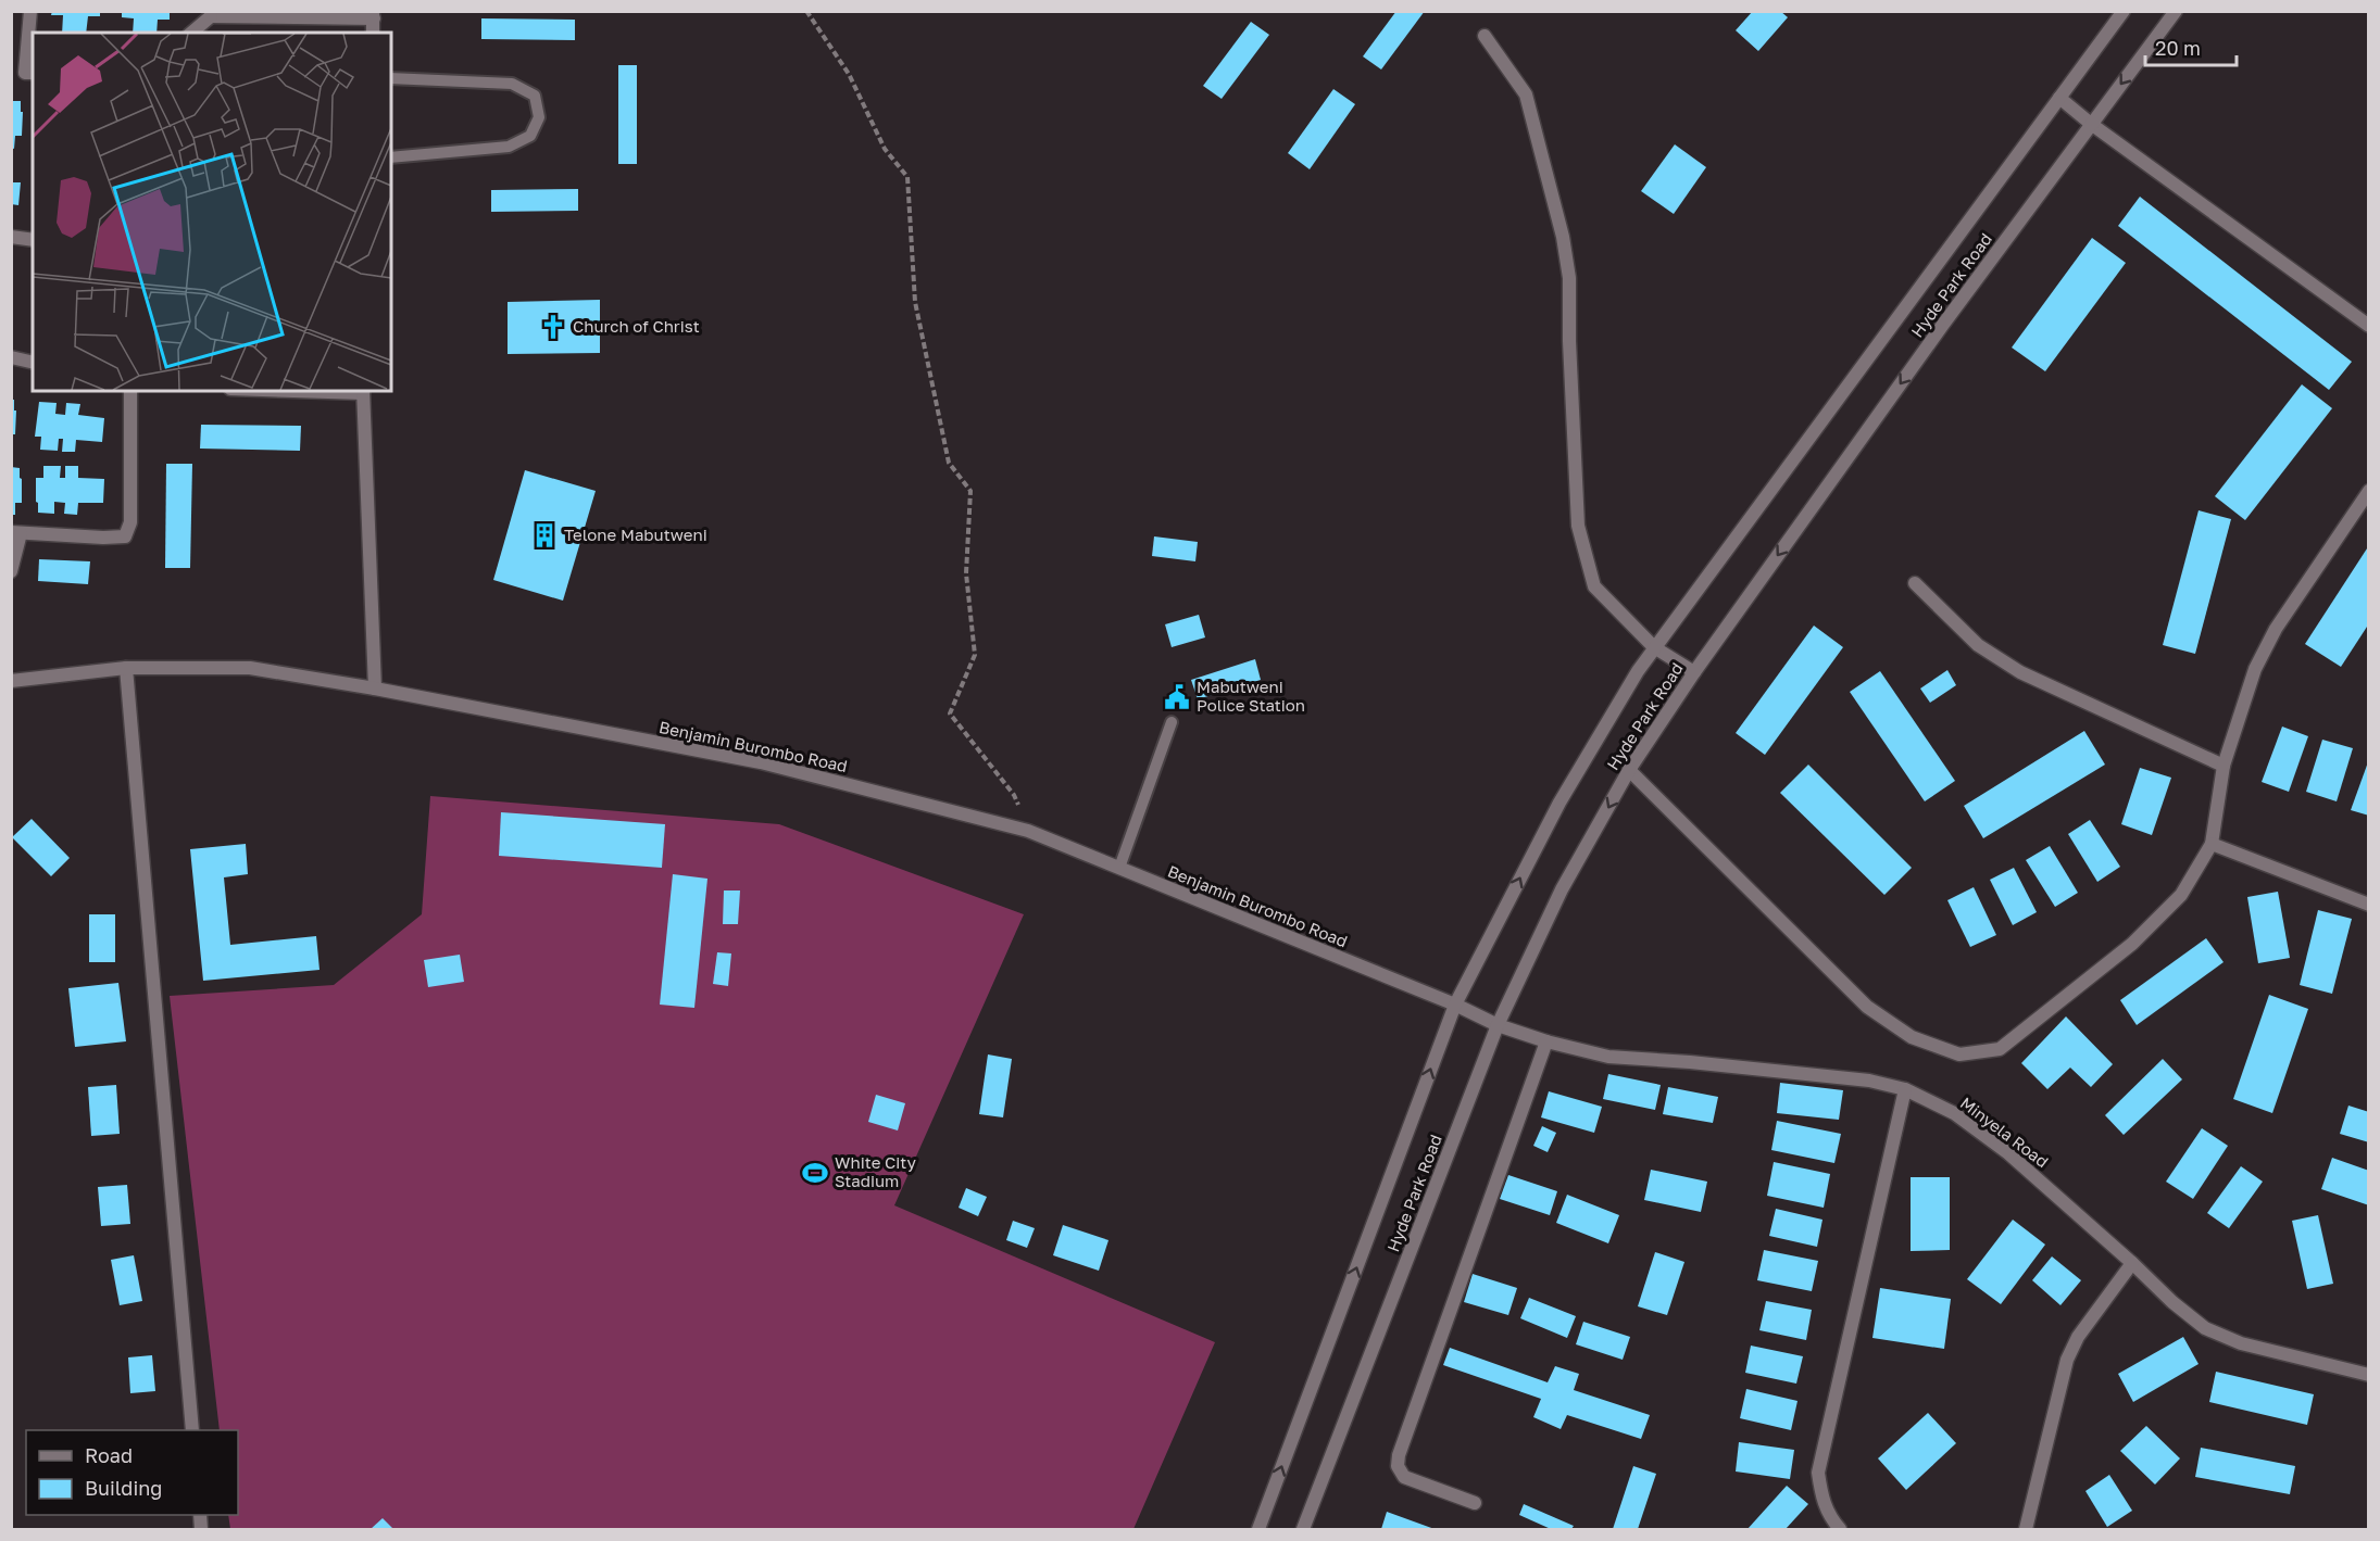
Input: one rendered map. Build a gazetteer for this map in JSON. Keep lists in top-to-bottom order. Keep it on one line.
{"streets":{"street":["Hyde Park Road","Benjamin Burombo Road","Minyela Road"]},"crossings":[["Hyde Park Road","Benjamin Burombo Road"],["Hyde Park Road","Minyela Road"],["Benjamin Burombo Road","Minyela Road"]],"places":{"church":["Church of Christ"],"building":["Telone Mabutweni"],"public building":["Mabutweni Police Station"],"sports":["White City Stadium"]},"legend":["Road","Building"],"scale_bar":"20 m"}
